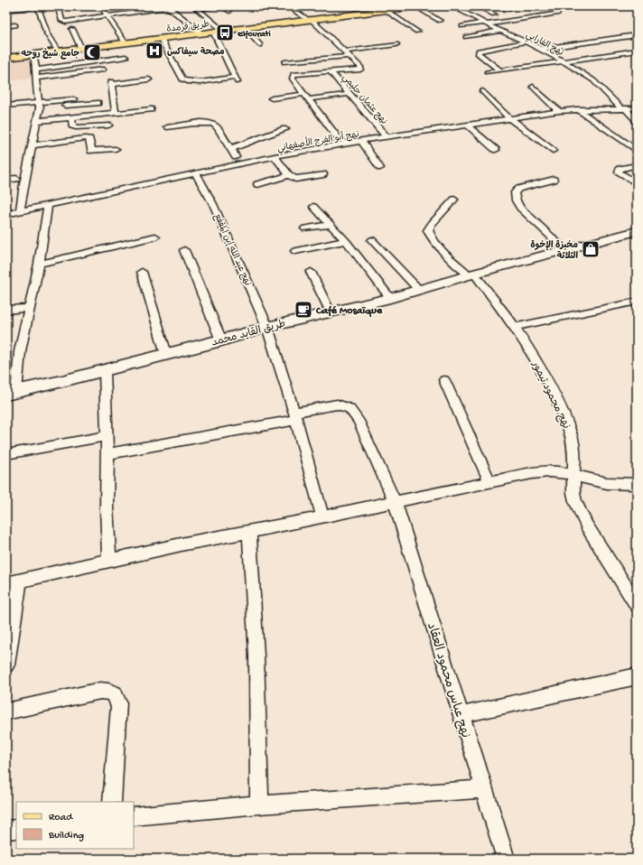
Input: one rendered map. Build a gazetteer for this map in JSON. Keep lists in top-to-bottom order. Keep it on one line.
{"streets":{"main road":["طريق قرمدة","طريق القايد محمد"],"street":["نهج الفارابي","نهج عثمان حليمي","نهج أبو الفرج الأصفهاني","نهج عبد الله إبن المقفع","نهج محمود تيمور","نهج عباس محمود العقاد"]},"crossings":[["نهج الفارابي","نهج أبو الفرج الأصفهاني"],["نهج عثمان حليمي","نهج أبو الفرج الأصفهاني"],["نهج أبو الفرج الأصفهاني","نهج عبد الله إبن المقفع"],["نهج عبد الله إبن المقفع","طريق القايد محمد"],["نهج عبد الله إبن المقفع","نهج عباس محمود العقاد"],["طريق القايد محمد","نهج محمود تيمور"]],"places":{"bus stop":["Elfourati"],"hospital":["مصحة سيفاكس"],"mosque":["جامع شيخ روحه"],"shop":["مخبزة الإخوة الثلاثة"],"cafe":["Café Mosaïque"]},"legend":["Road","Building"]}
